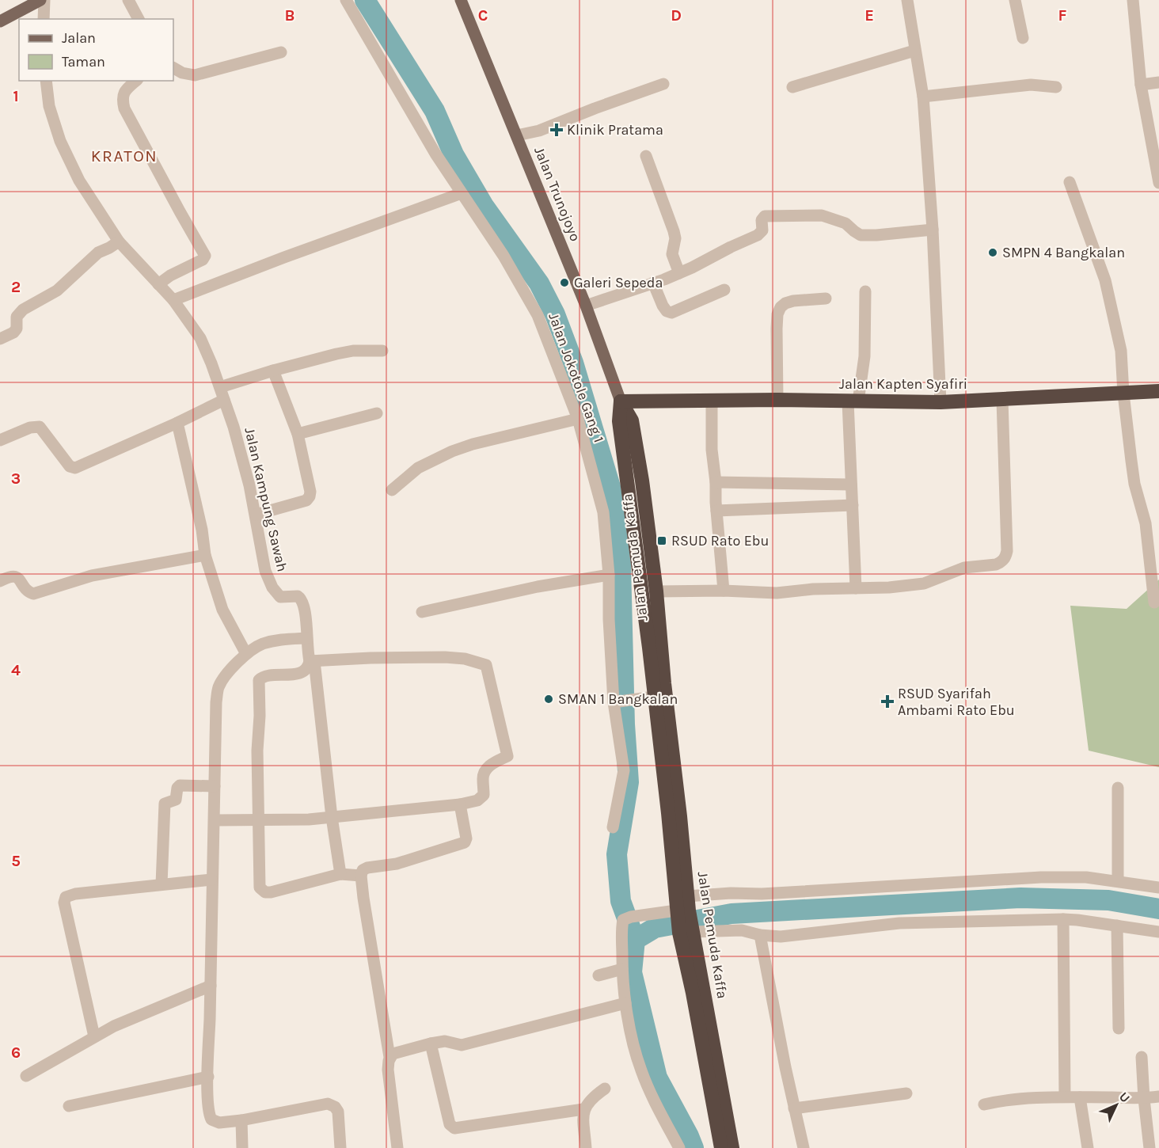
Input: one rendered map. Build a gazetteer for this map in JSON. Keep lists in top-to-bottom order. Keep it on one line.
{"streets":{"highway":["Jalan Kapten Syafiri","Jalan Pemuda Kaffa"],"main road":["Jalan Trunojoyo"],"street":["Jalan Jokotole Gang 1","Jalan Kampung Sawah"]},"crossings":[["Jalan Trunojoyo","Jalan Kapten Syafiri"],["Jalan Trunojoyo","Jalan Pemuda Kaffa"],["Jalan Kapten Syafiri","Jalan Pemuda Kaffa"]],"districts":["KRATON"],"places":{"health":["Klinik Pratama","RSUD Syarifah Ambami Rato Ebu"],"other":["SMPN 4 Bangkalan","Galeri Sepeda","SMAN 1 Bangkalan"],"transit":["RSUD Rato Ebu"]},"legend":["Jalan","Taman"],"north":"top right","grid":{"columns":["B","C","D","E","F"],"rows":["1","2","3","4","5","6"]}}
